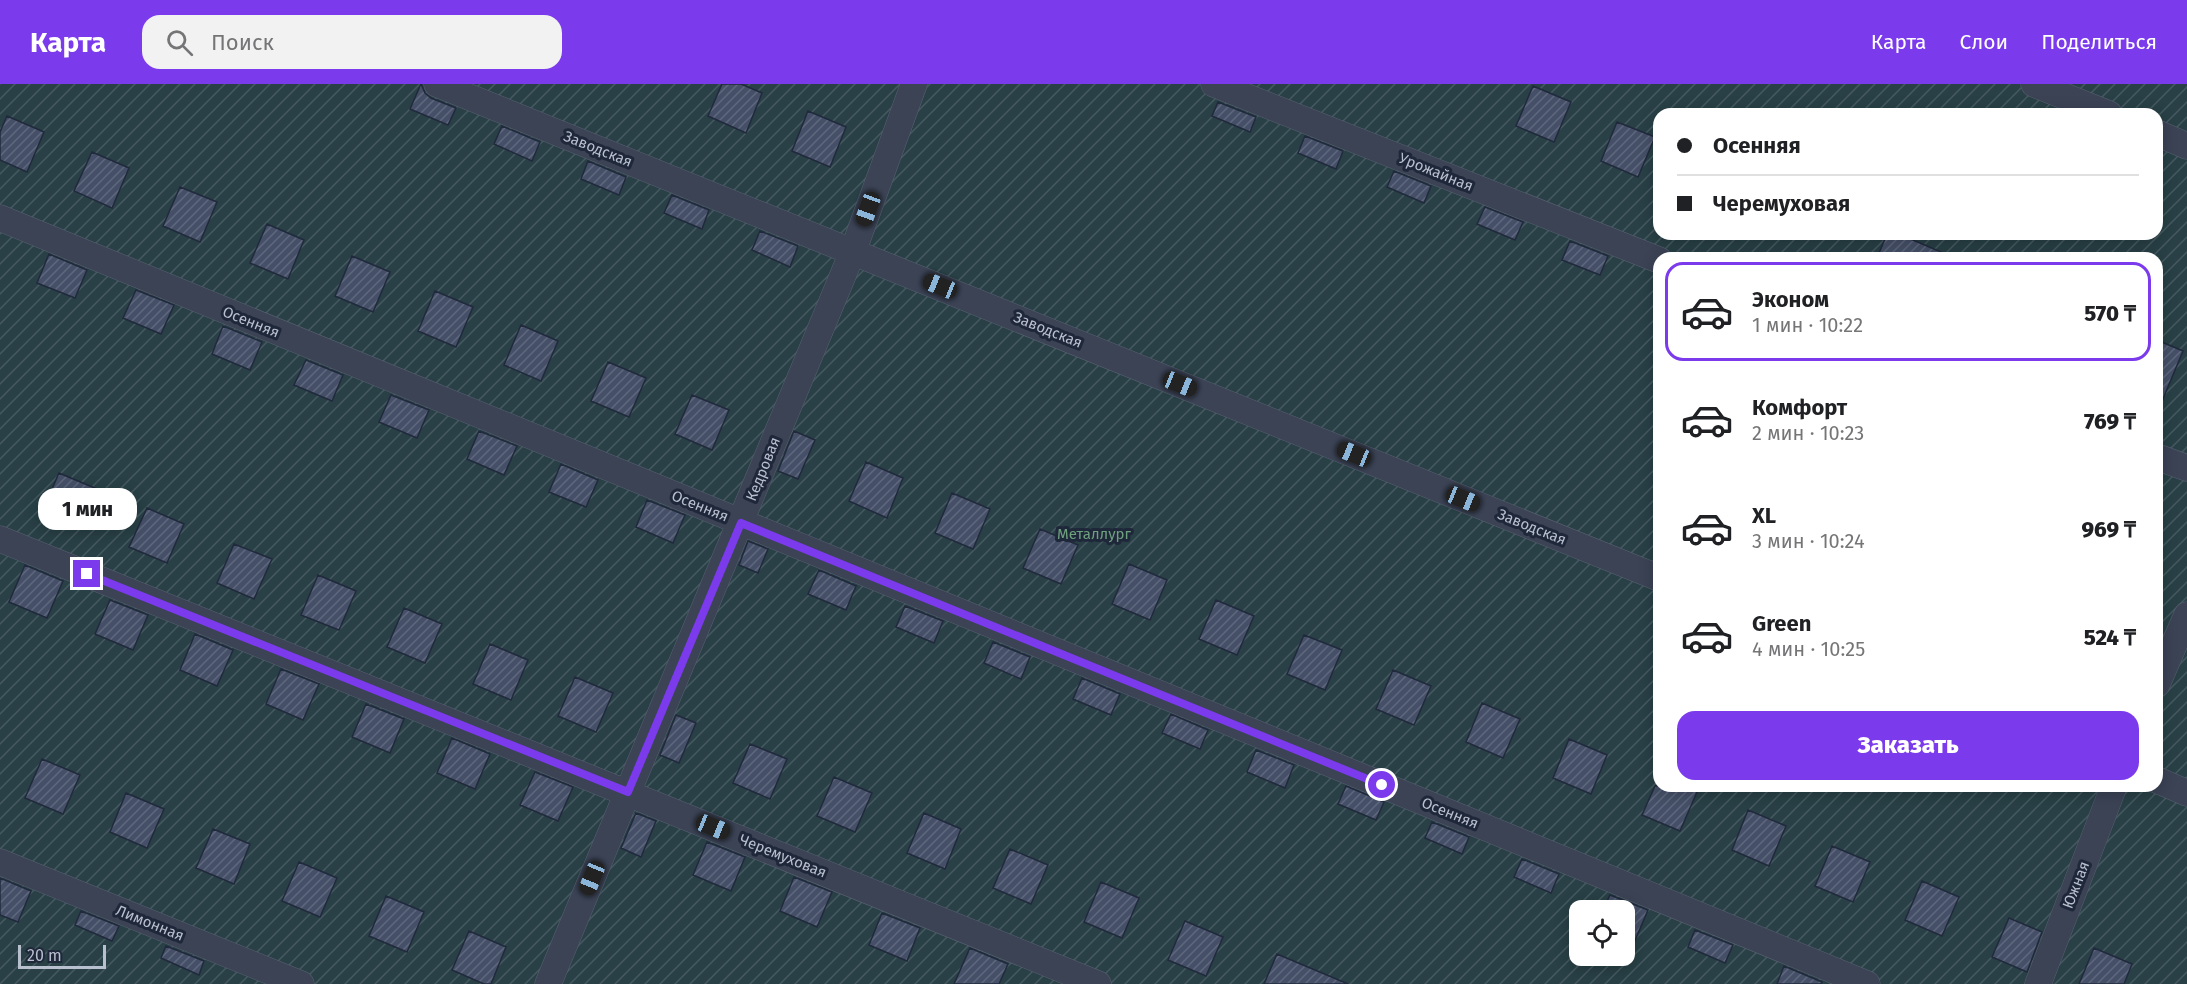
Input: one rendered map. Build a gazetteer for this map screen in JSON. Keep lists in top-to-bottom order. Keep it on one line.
{"streets":{"street":["Заводская","Урожайная","Осенняя","Кедровая","Черемуховая","Южная","Лимонная"]},"crossings":[["Заводская","Кедровая"],["Осенняя","Кедровая"],["Кедровая","Черемуховая"]],"parks":["Металлург"],"scale_bar":"20 m","page":{"header":"Карта","search":"Поиск","nav":["Карта","Слои","Поделиться"],"banner":["Осенняя","Черемуховая"],"list":[{"name":"Эконом","note":"1 мин · 10:22","value":"570 ₸"},{"name":"Комфорт","note":"2 мин · 10:23","value":"769 ₸"},{"name":"XL","note":"3 мин · 10:24","value":"969 ₸"},{"name":"Green","note":"4 мин · 10:25","value":"524 ₸"}],"bubble":"1 мин","buttons":"Заказать","scale":"20 m"}}
